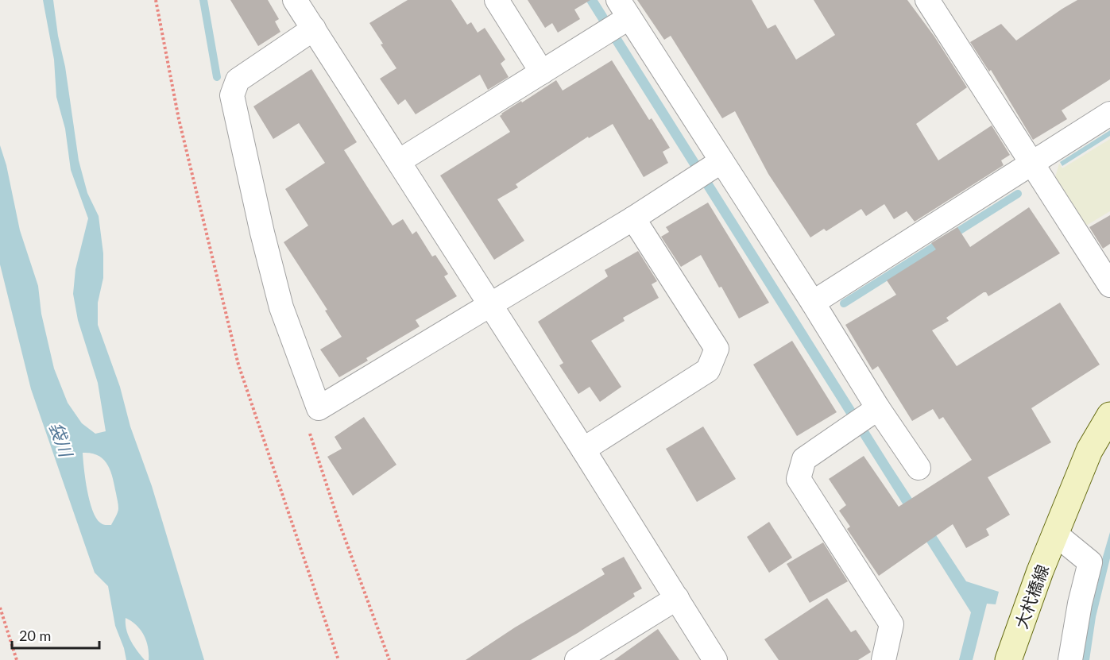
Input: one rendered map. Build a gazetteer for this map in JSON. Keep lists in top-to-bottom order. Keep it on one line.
{"streets":{"street":["大杙橋線"]},"water":["袋川"],"scale_bar":"20 m"}
